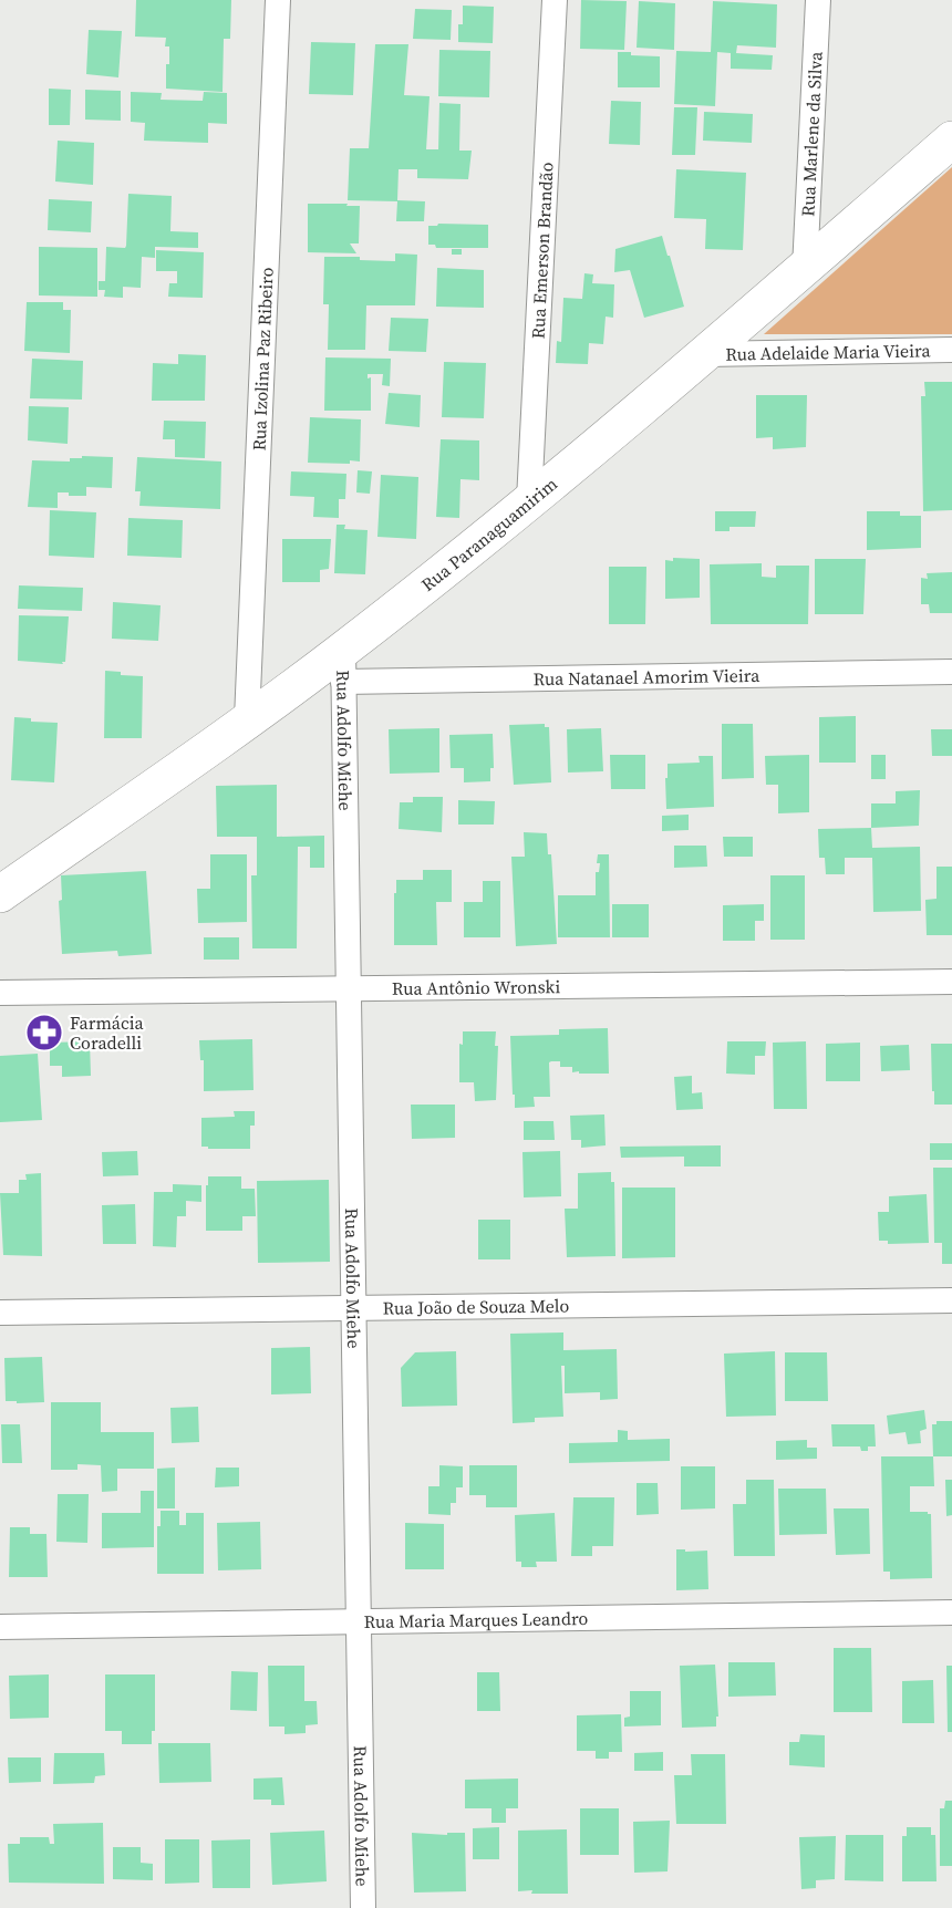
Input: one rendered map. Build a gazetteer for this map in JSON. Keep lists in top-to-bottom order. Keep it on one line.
{"streets":{"street":["Rua Marlene da Silva","Rua Emerson Brandão","Rua Adelaide Maria Vieira","Rua Izolina Paz Ribeiro","Rua Paranaguamirim","Rua Natanael Amorim Vieira","Rua Adolfo Miehe","Rua Antônio Wronski","Rua João de Souza Melo","Rua Maria Marques Leandro"]},"crossings":[["Rua Marlene da Silva","Rua Paranaguamirim"],["Rua Emerson Brandão","Rua Paranaguamirim"],["Rua Adelaide Maria Vieira","Rua Paranaguamirim"],["Rua Izolina Paz Ribeiro","Rua Paranaguamirim"],["Rua Paranaguamirim","Rua Natanael Amorim Vieira"],["Rua Paranaguamirim","Rua Adolfo Miehe"],["Rua Natanael Amorim Vieira","Rua Adolfo Miehe"],["Rua Adolfo Miehe","Rua Antônio Wronski"],["Rua Adolfo Miehe","Rua João de Souza Melo"],["Rua Adolfo Miehe","Rua Maria Marques Leandro"]],"places":{"pharmacy":["Farmácia Coradelli"]}}
